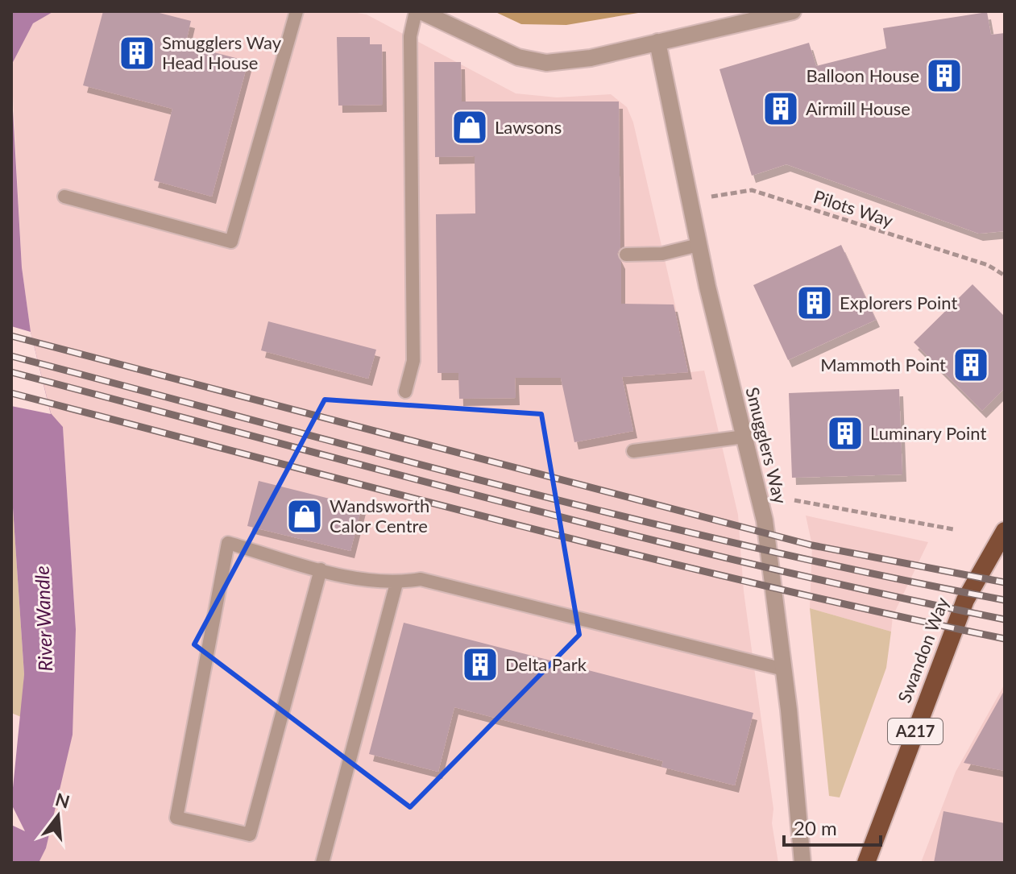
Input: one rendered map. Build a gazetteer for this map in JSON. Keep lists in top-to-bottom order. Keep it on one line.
{"streets":{"highway":["Swandon Way","A217"],"street":["Smugglers Way"],"path":["Pilots Way"]},"crossings":[["Pilots Way","Smugglers Way"]],"water":["River Wandle"],"places":{"building":["Smugglers Way Head House","Balloon House","Airmill House","Explorers Point","Mammoth Point","Luminary Point","Delta Park"],"shop":["Lawsons","Wandsworth Calor Centre"]},"scale_bar":"20 m","north":"top"}
